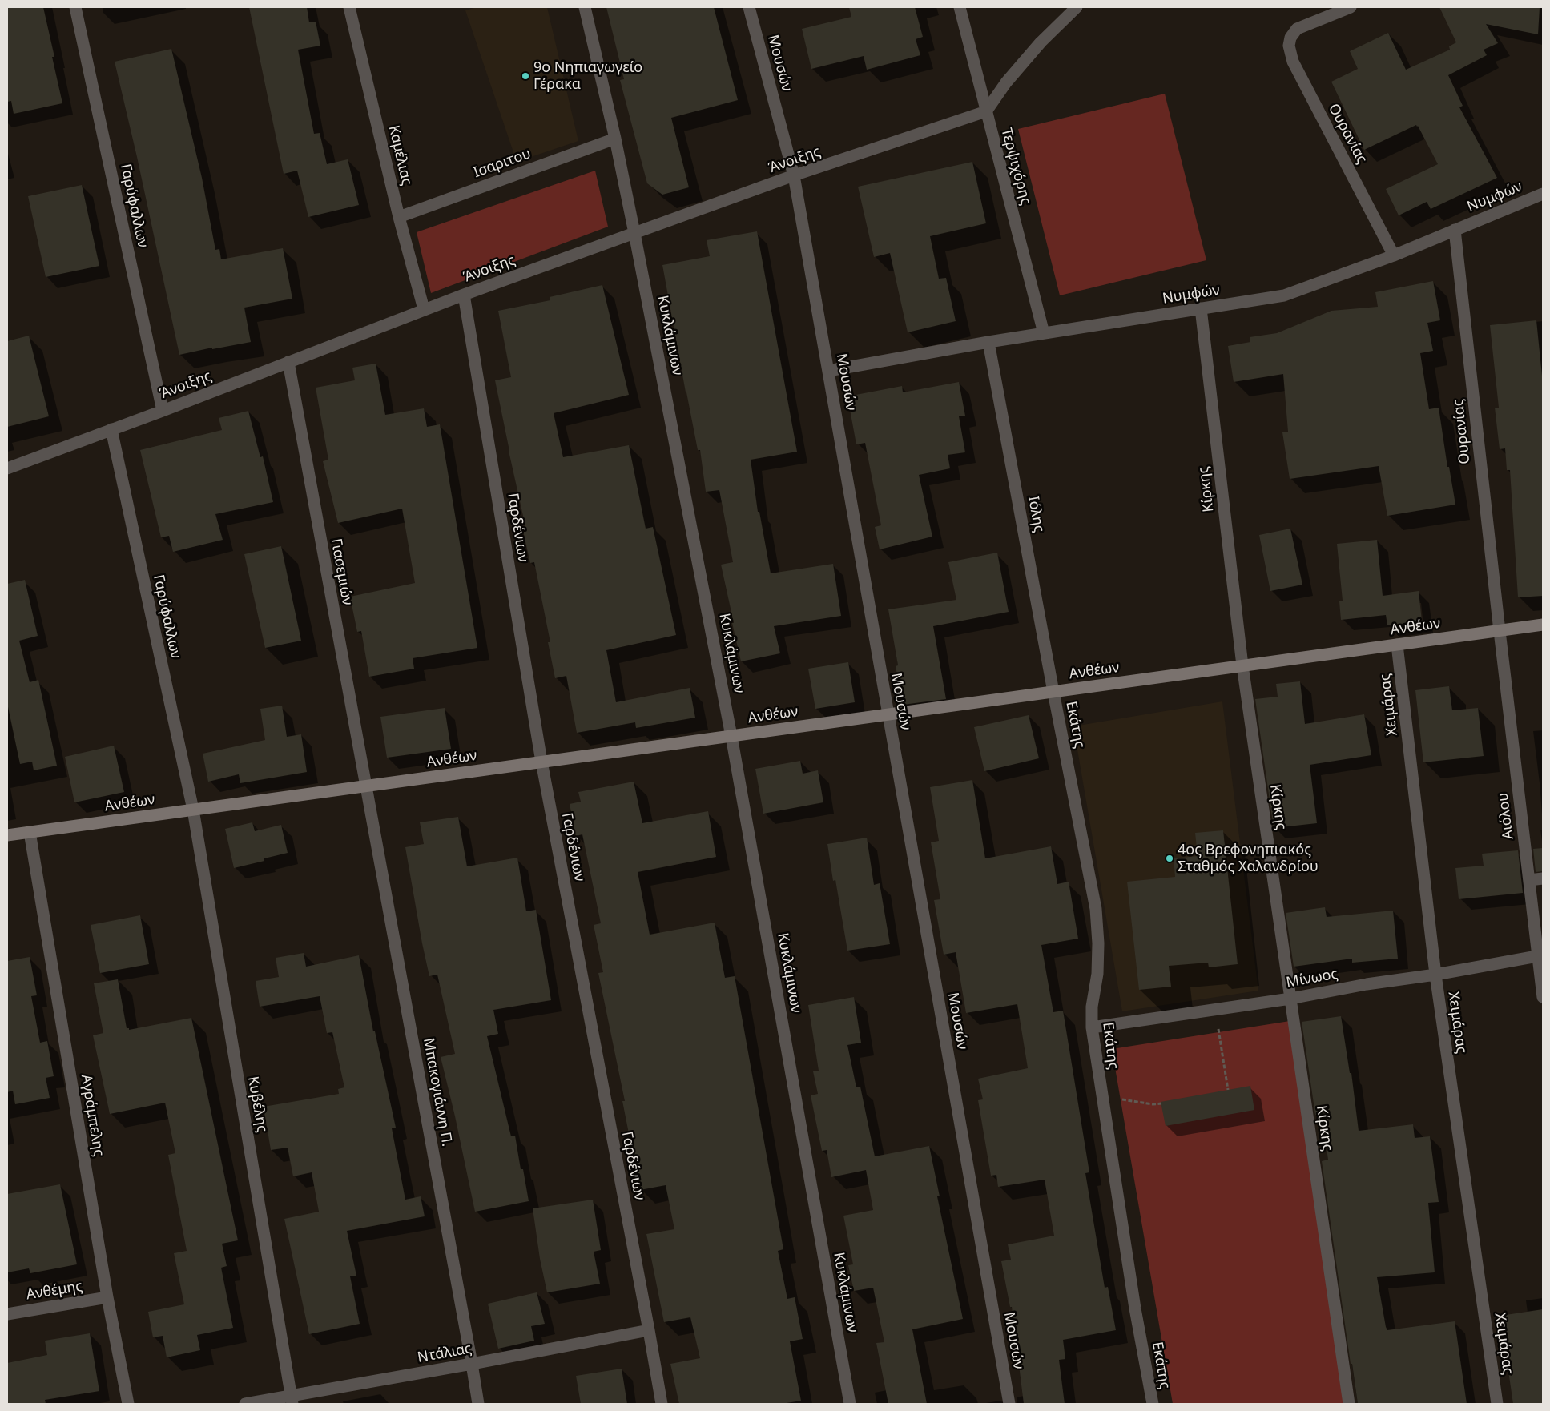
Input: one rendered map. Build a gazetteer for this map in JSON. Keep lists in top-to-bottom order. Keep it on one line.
{"streets":{"street":["Μουσών","Ουρανίας","Καμέλιας","Άνοιξης","Ισαριτου","Τερψιχόρης","Νυμφών","Γαρύφαλλων","Κυκλάμινων","Κίρκης","Ιόλης","Γαρδένιων","Γιασεμιών","Ανθέων","Χειμάρας","Εκάτης","Αιόλου","Μίνωος","Μπακογιάννη Π.","Κυβέλης","Αγράμπελης","Ανθέμης","Ντάλιας"]},"crossings":[["Μουσών","Άνοιξης"],["Μουσών","Νυμφών"],["Μουσών","Ανθέων"],["Ουρανίας","Νυμφών"],["Ουρανίας","Ανθέων"],["Ουρανίας","Αιόλου"],["Καμέλιας","Άνοιξης"],["Καμέλιας","Ισαριτου"],["Άνοιξης","Τερψιχόρης"],["Άνοιξης","Γαρύφαλλων"],["Άνοιξης","Κυκλάμινων"],["Άνοιξης","Γαρδένιων"],["Άνοιξης","Γιασεμιών"],["Ισαριτου","Κυκλάμινων"],["Τερψιχόρης","Νυμφών"],["Νυμφών","Κίρκης"],["Νυμφών","Ιόλης"],["Γαρύφαλλων","Ανθέων"],["Γαρύφαλλων","Κυβέλης"],["Κυκλάμινων","Ανθέων"],["Κίρκης","Ανθέων"],["Κίρκης","Μίνωος"],["Ιόλης","Ανθέων"],["Ιόλης","Εκάτης"],["Γαρδένιων","Ανθέων"],["Γαρδένιων","Ντάλιας"],["Γιασεμιών","Ανθέων"],["Γιασεμιών","Μπακογιάννη Π."],["Ανθέων","Χειμάρας"],["Ανθέων","Εκάτης"],["Ανθέων","Αιόλου"],["Ανθέων","Μπακογιάννη Π."],["Ανθέων","Κυβέλης"],["Ανθέων","Αγράμπελης"],["Χειμάρας","Μίνωος"],["Εκάτης","Μίνωος"],["Αιόλου","Μίνωος"],["Μπακογιάννη Π.","Ντάλιας"],["Κυβέλης","Ντάλιας"],["Αγράμπελης","Ανθέμης"]],"places":["9ο Νηπιαγωγείο Γέρακα","4ος Βρεφονηπιακός Σταθμός Χαλανδρίου"]}
